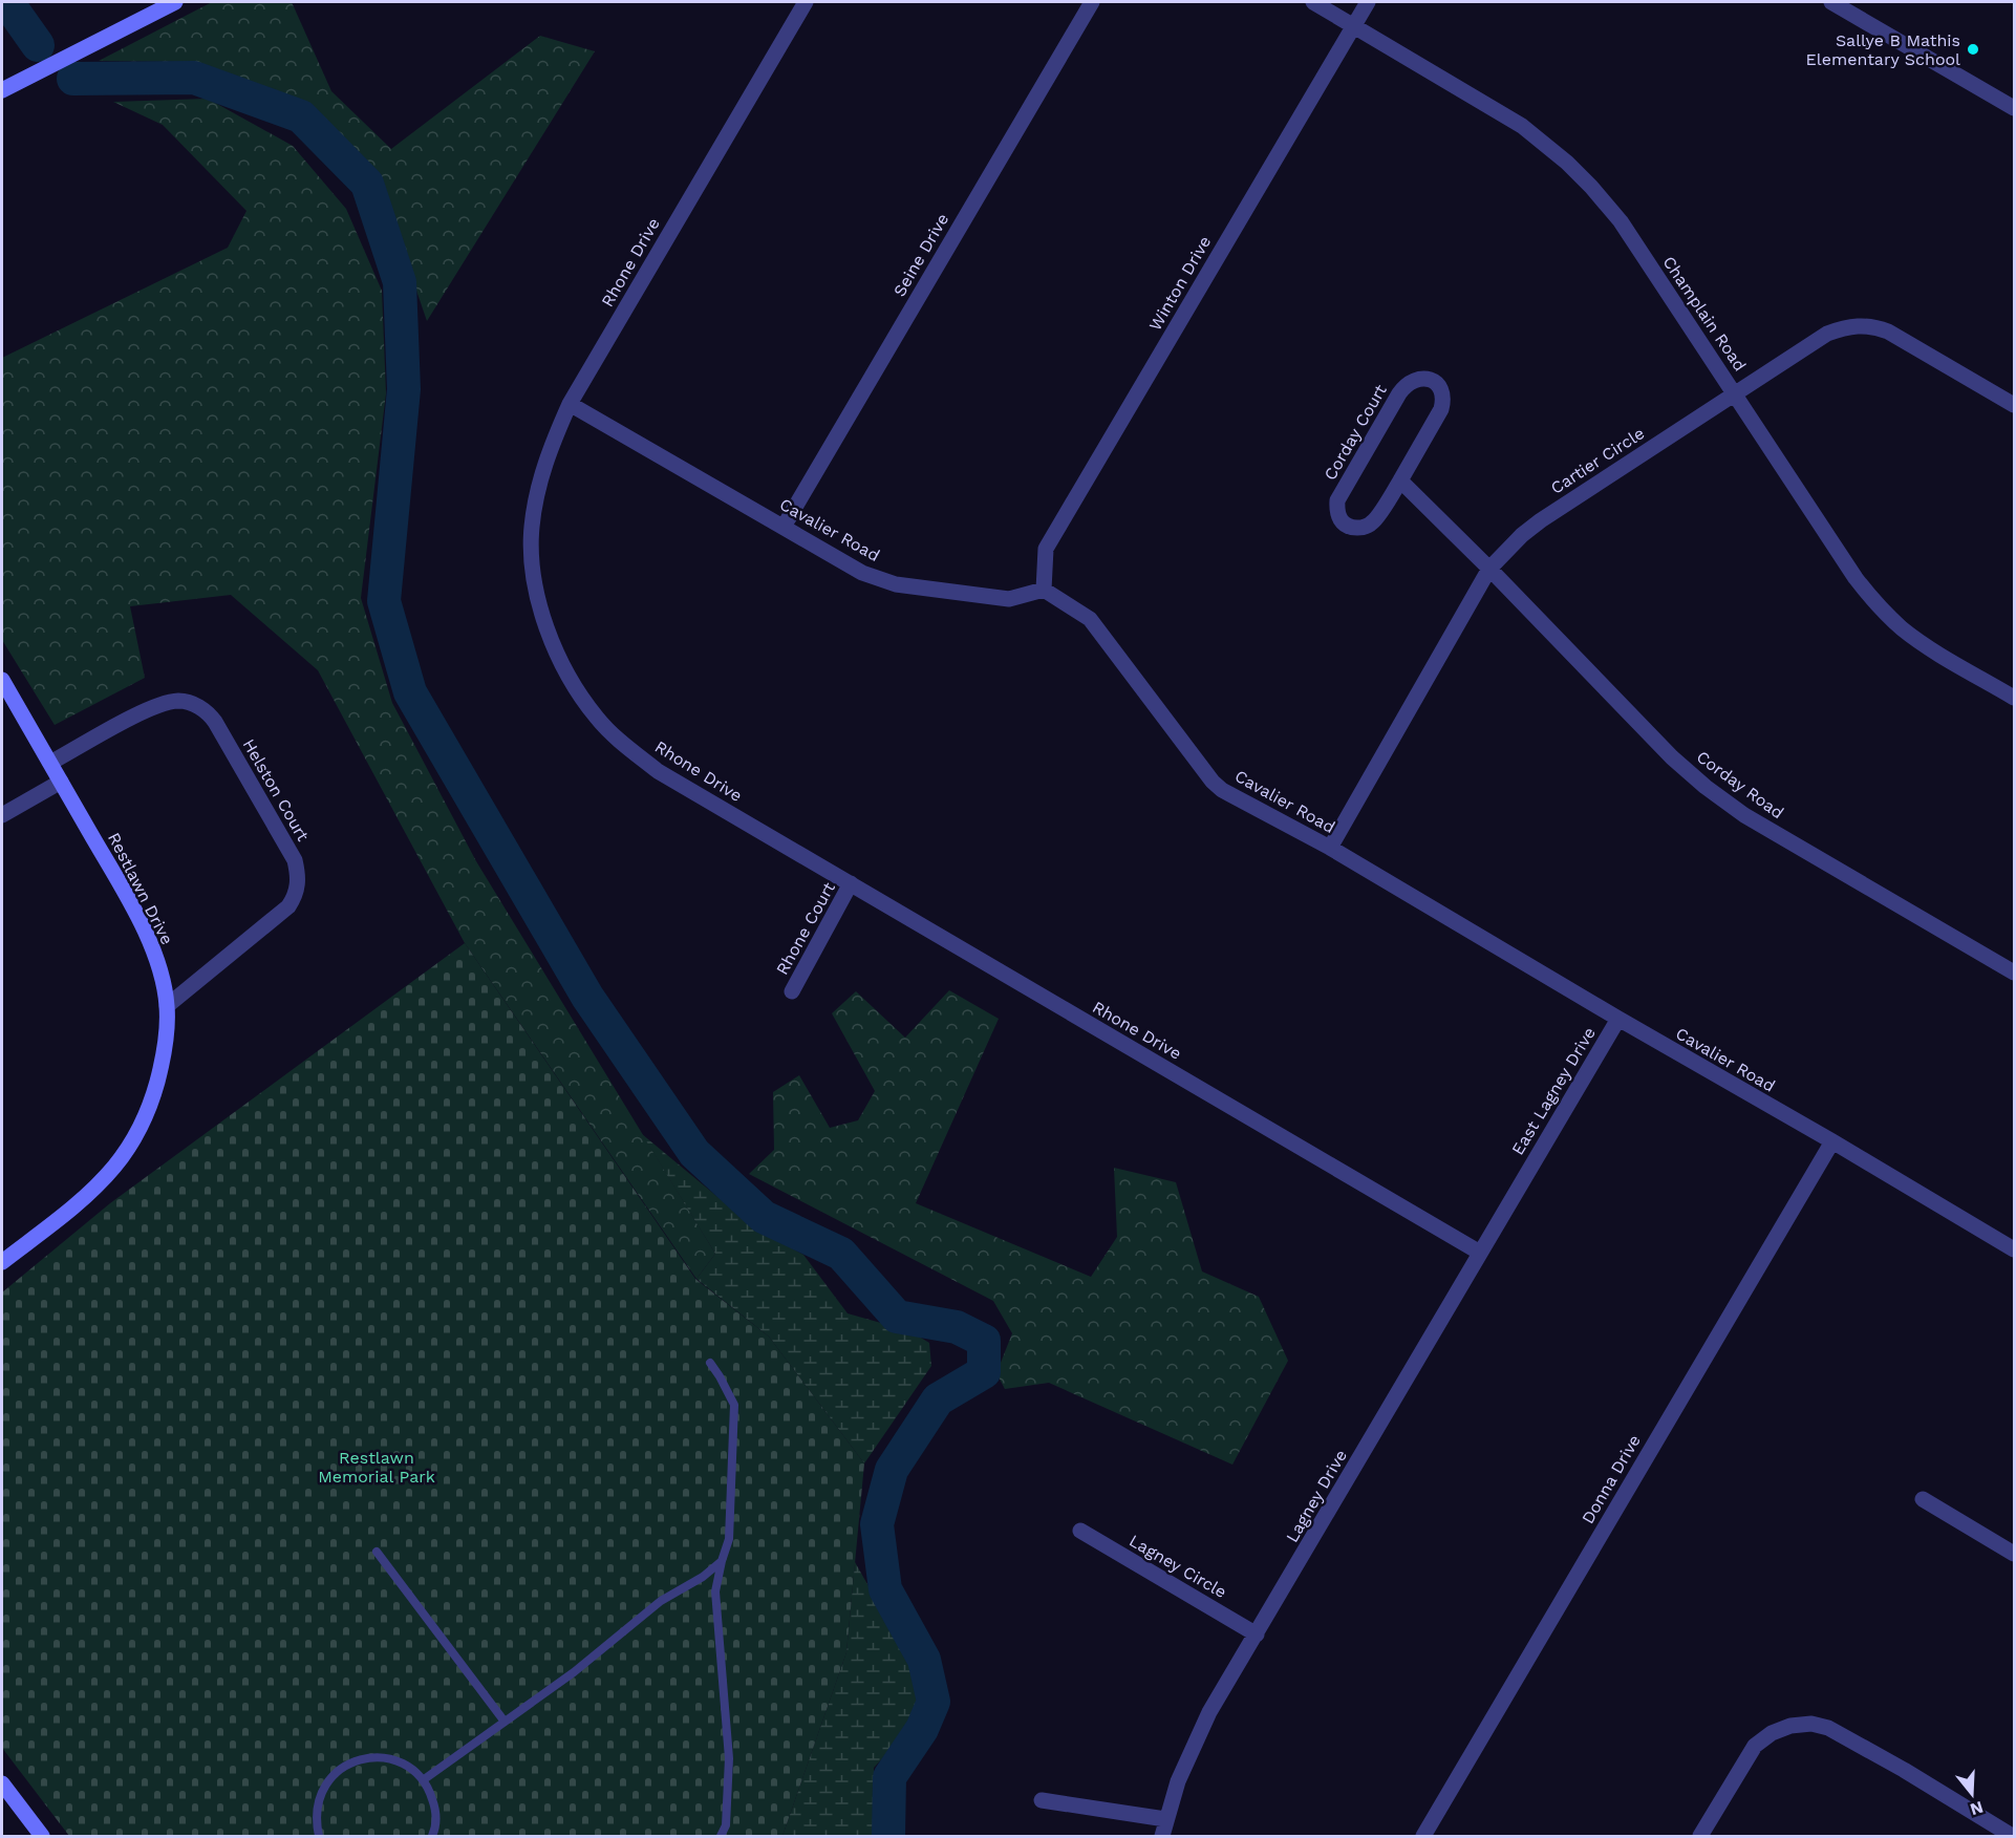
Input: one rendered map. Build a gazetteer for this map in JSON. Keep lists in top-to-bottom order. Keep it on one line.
{"streets":{"street":["Seine Drive","Rhone Drive","Winton Drive","Champlain Road","Corday Court","Cartier Circle","Cavalier Road","Corday Road","Helston Court","Restlawn Drive","Rhone Court","East Lagney Drive","Donna Drive","Lagney Drive","Lagney Circle"]},"crossings":[["Seine Drive","Cavalier Road"],["Rhone Drive","Cavalier Road"],["Rhone Drive","Rhone Court"],["Rhone Drive","Lagney Drive"],["Winton Drive","Champlain Road"],["Winton Drive","Cavalier Road"],["Champlain Road","Cartier Circle"],["Cartier Circle","Cavalier Road"],["Cartier Circle","Corday Road"],["Cavalier Road","East Lagney Drive"],["Cavalier Road","Donna Drive"],["Helston Court","Restlawn Drive"],["East Lagney Drive","Lagney Drive"],["Lagney Drive","Lagney Circle"]],"parks":["Restlawn Memorial Park"],"places":["Sallye B Mathis Elementary School"],"north":"bottom"}
